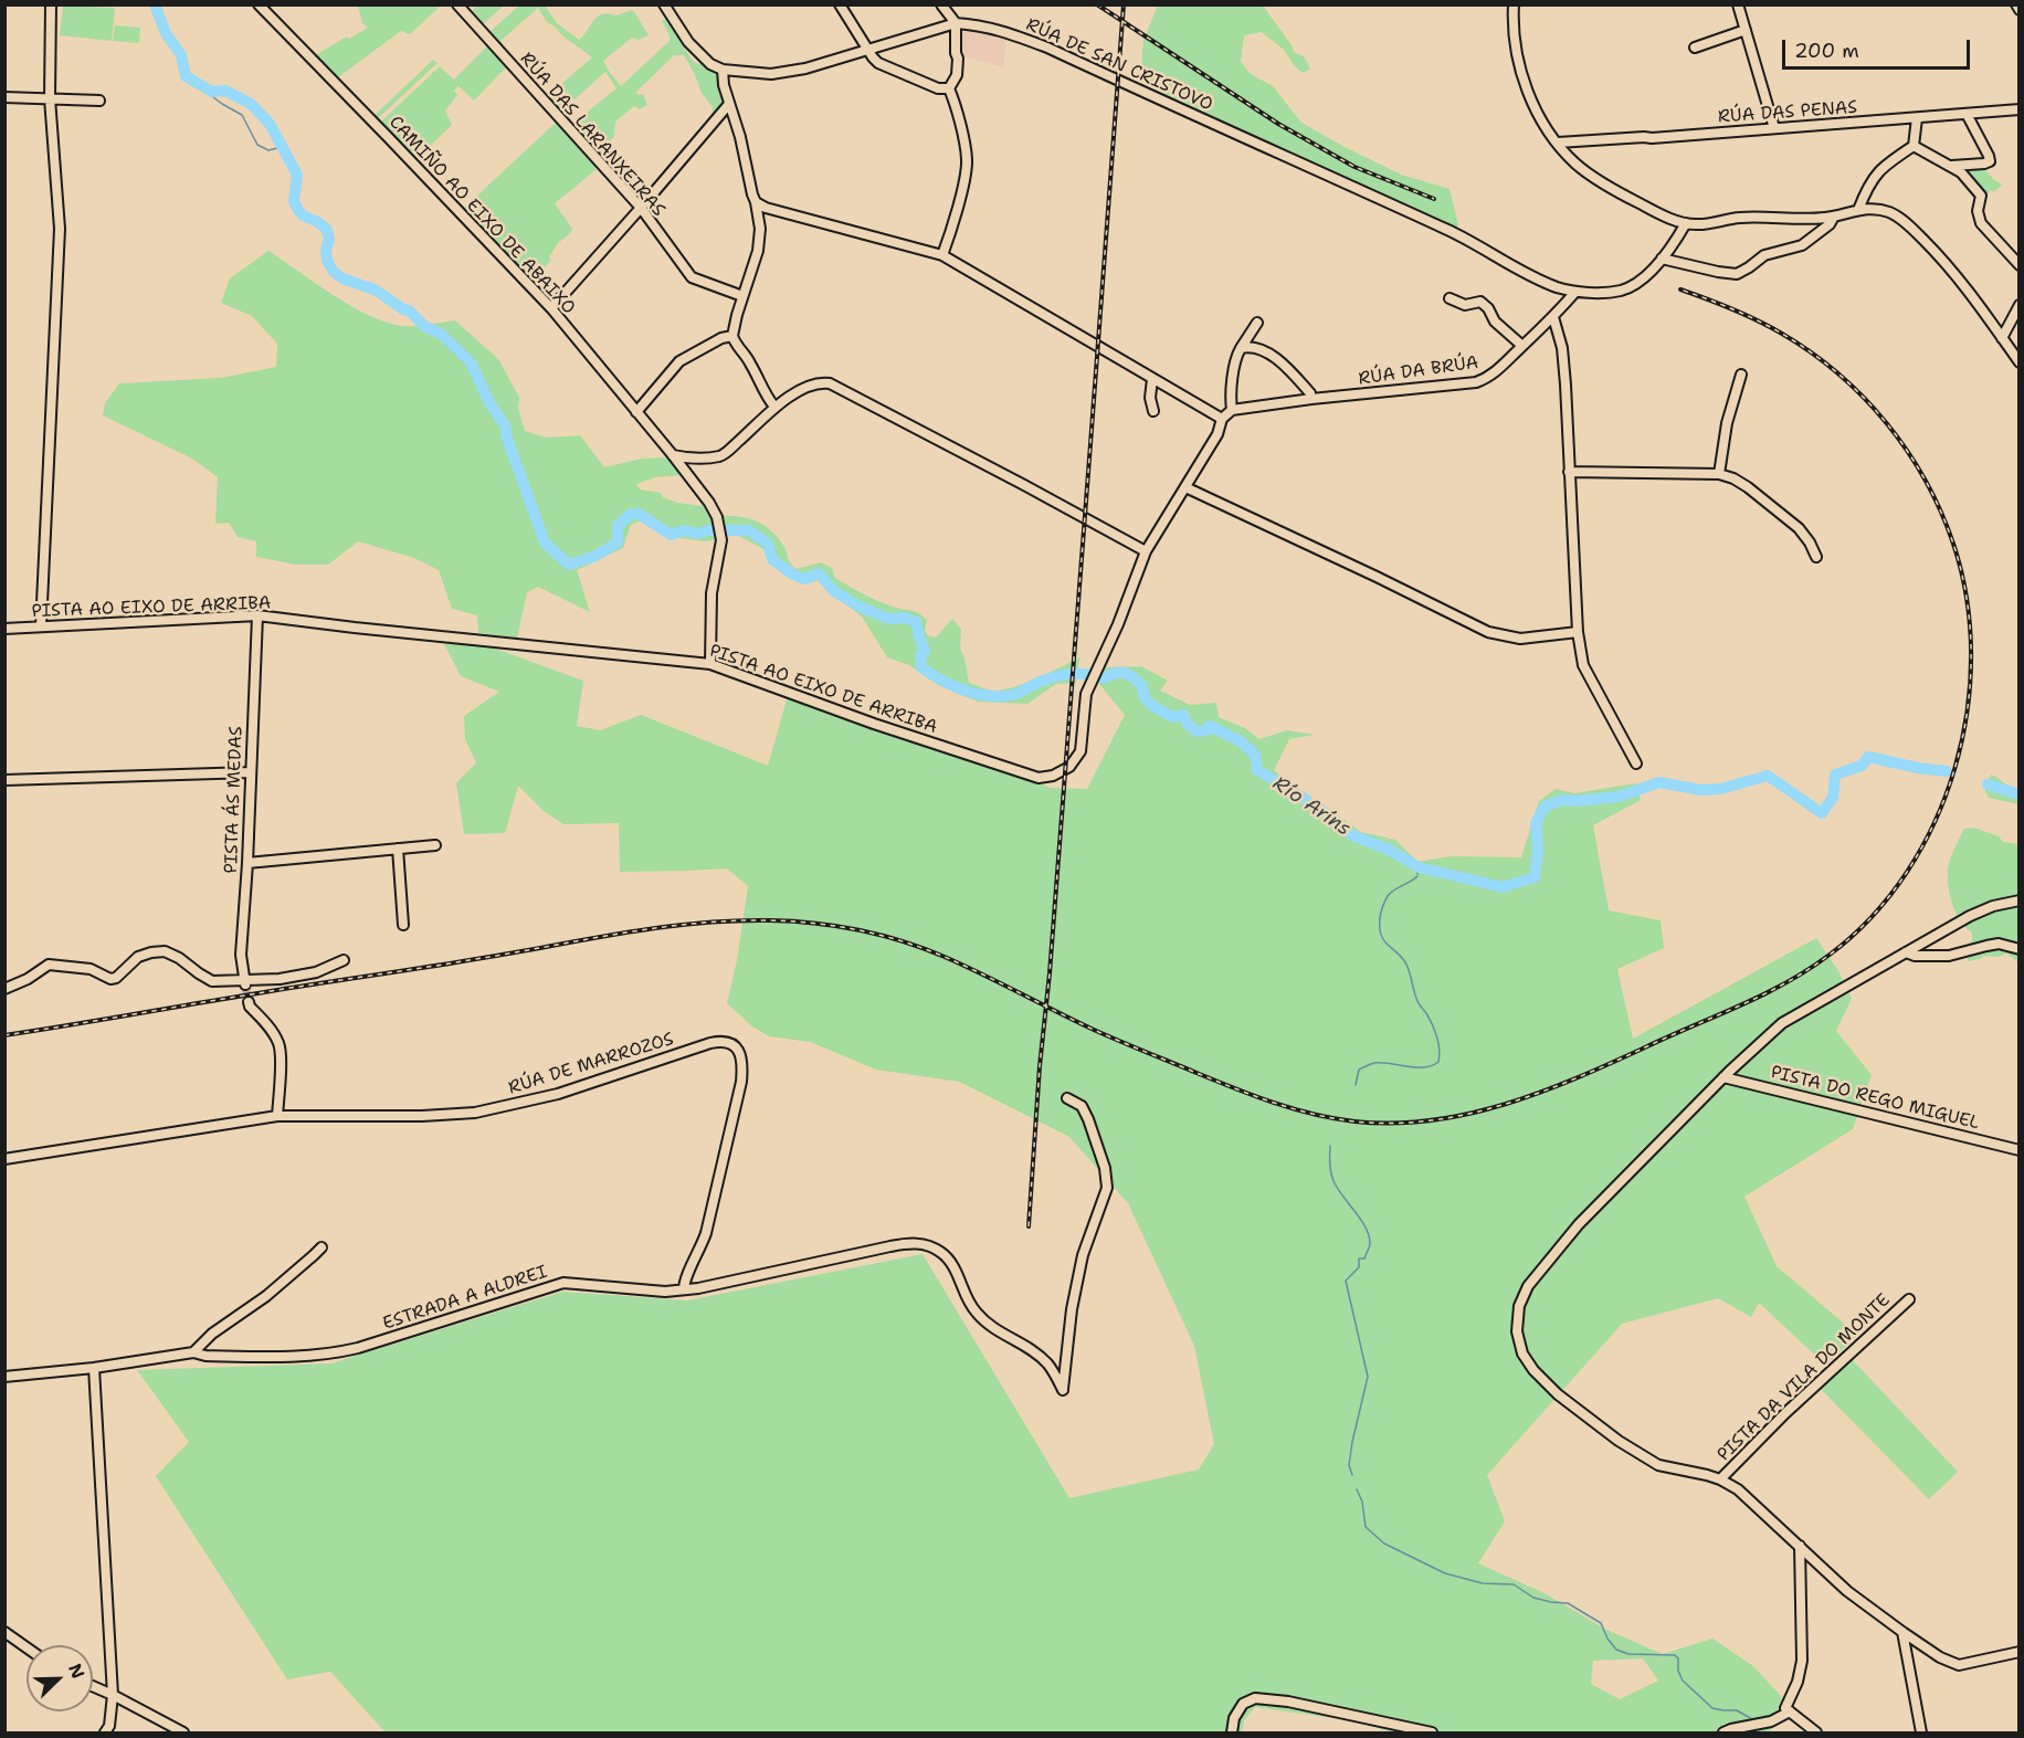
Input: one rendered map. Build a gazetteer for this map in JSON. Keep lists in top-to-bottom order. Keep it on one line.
{"streets":{"street":["RÚA DE SAN CRISTOVO","RÚA DAS PENAS","RÚA DAS LARANXEIRAS","CAMIÑO AO EIXO DE ABAIXO","RÚA DA BRÚA","PISTA AO EIXO DE ARRIBA","PISTA ÁS MEDAS","RÚA DE MARROZOS","PISTA DO REGO MIGUEL","ESTRADA A ALDREI","PISTA DA VILA DO MONTE"]},"crossings":[["RÚA DE SAN CRISTOVO","RÚA DA BRÚA"],["CAMIÑO AO EIXO DE ABAIXO","PISTA AO EIXO DE ARRIBA"],["RÚA DA BRÚA","PISTA AO EIXO DE ARRIBA"],["PISTA AO EIXO DE ARRIBA","PISTA ÁS MEDAS"],["RÚA DE MARROZOS","ESTRADA A ALDREI"]],"water":["Río Aríns"],"scale_bar":"200 m","north":"top right"}
